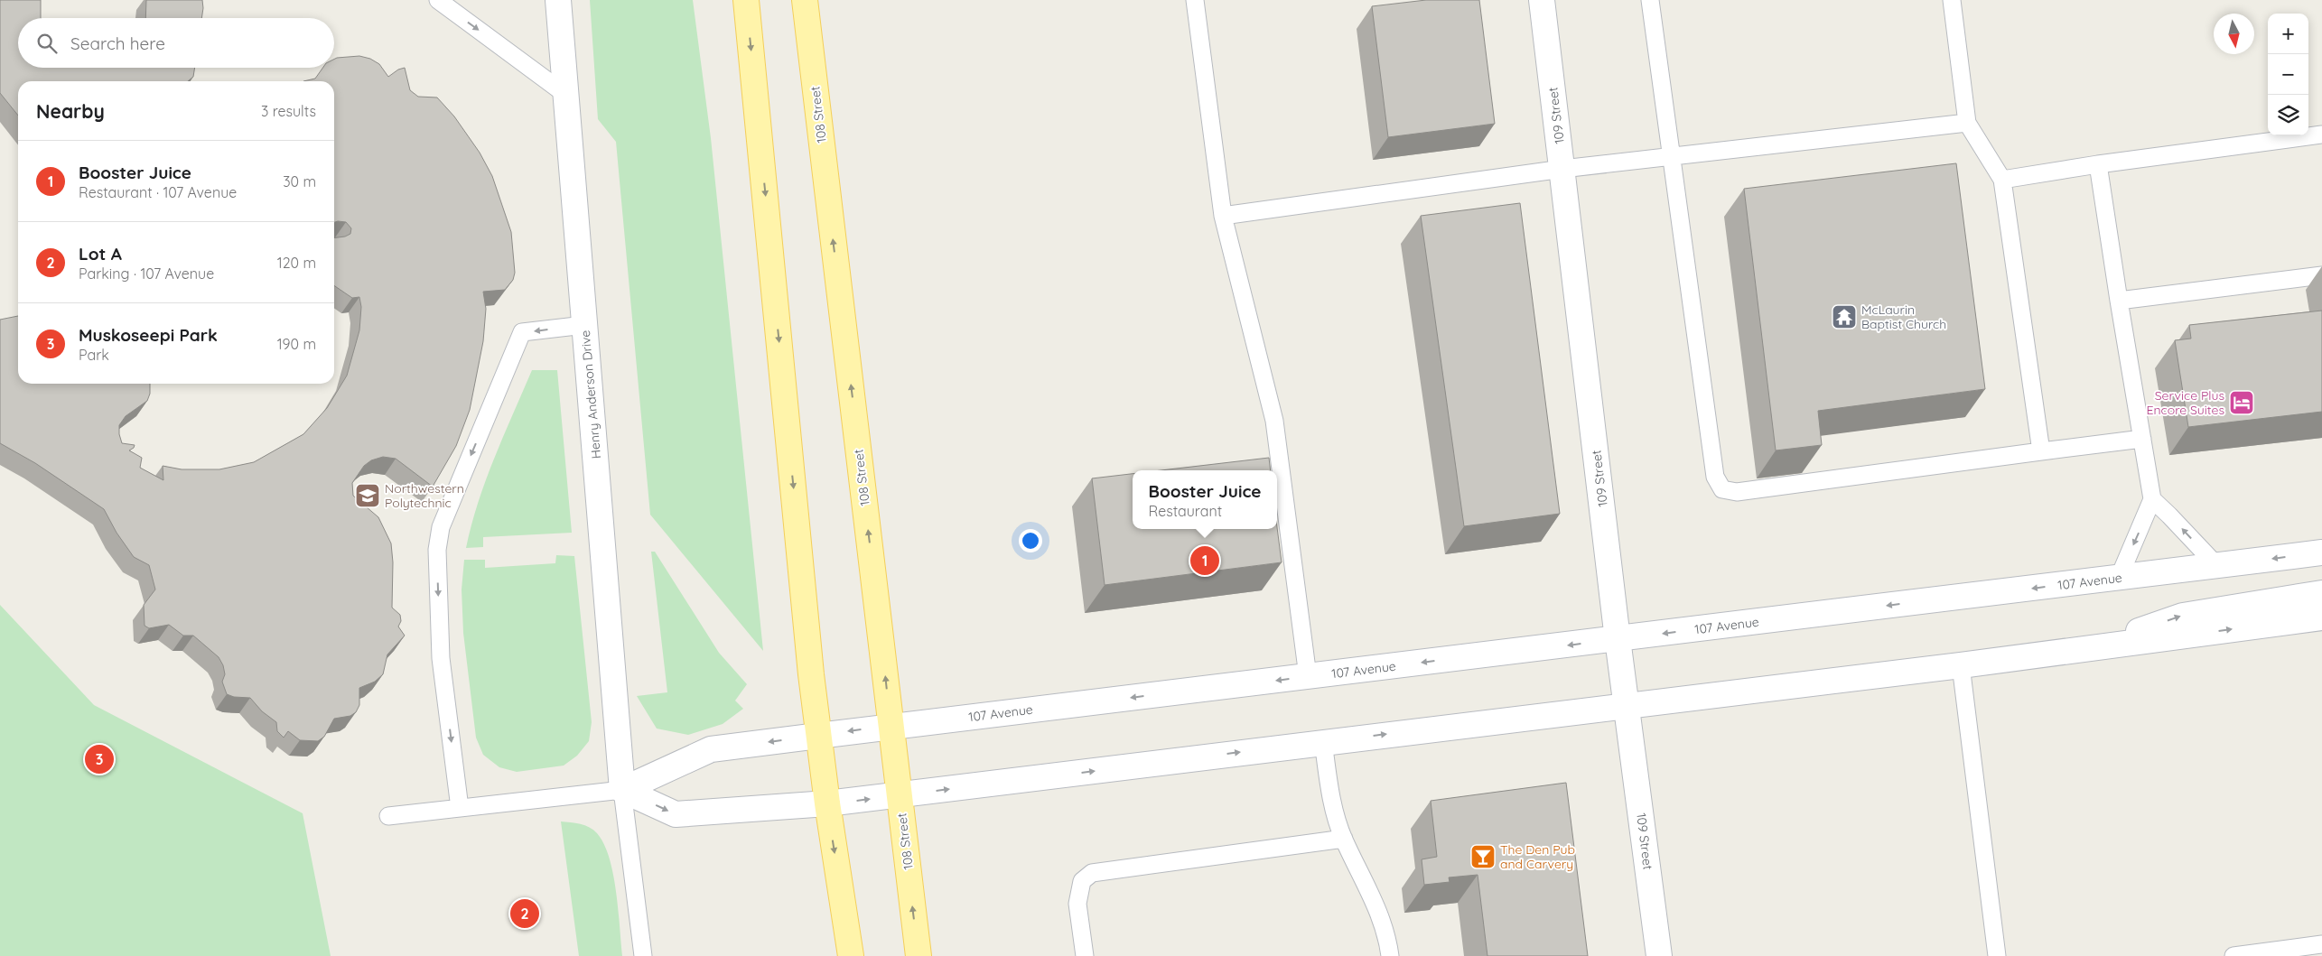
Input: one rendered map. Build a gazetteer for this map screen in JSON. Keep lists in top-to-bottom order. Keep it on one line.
{"streets":{"main road":["108 Street","109 Street","Henry Anderson Drive","107 Avenue"]},"crossings":[["108 Street","107 Avenue"],["109 Street","107 Avenue"],["Henry Anderson Drive","107 Avenue"]],"places":{"temple":["McLaurin Baptist Church"],"hotel":["Service Plus Encore Suites"],"school or university":["Northwestern Polytechnic"],"bar":["The Den Pub and Carvery"]},"north":"bottom","page":{"map_buttons":["+","−"],"search":"Search here","heading":["Nearby","3 results"],"list":[{"mark":"1","name":"Booster Juice","note":"Restaurant · 107 Avenue","value":"30 m"},{"mark":"2","name":"Lot A","note":"Parking · 107 Avenue","value":"120 m"},{"mark":"3","name":"Muskoseepi Park","note":"Park","value":"190 m"}],"popup":["Booster Juice","Restaurant"],"pins":["1","3","2"]}}
